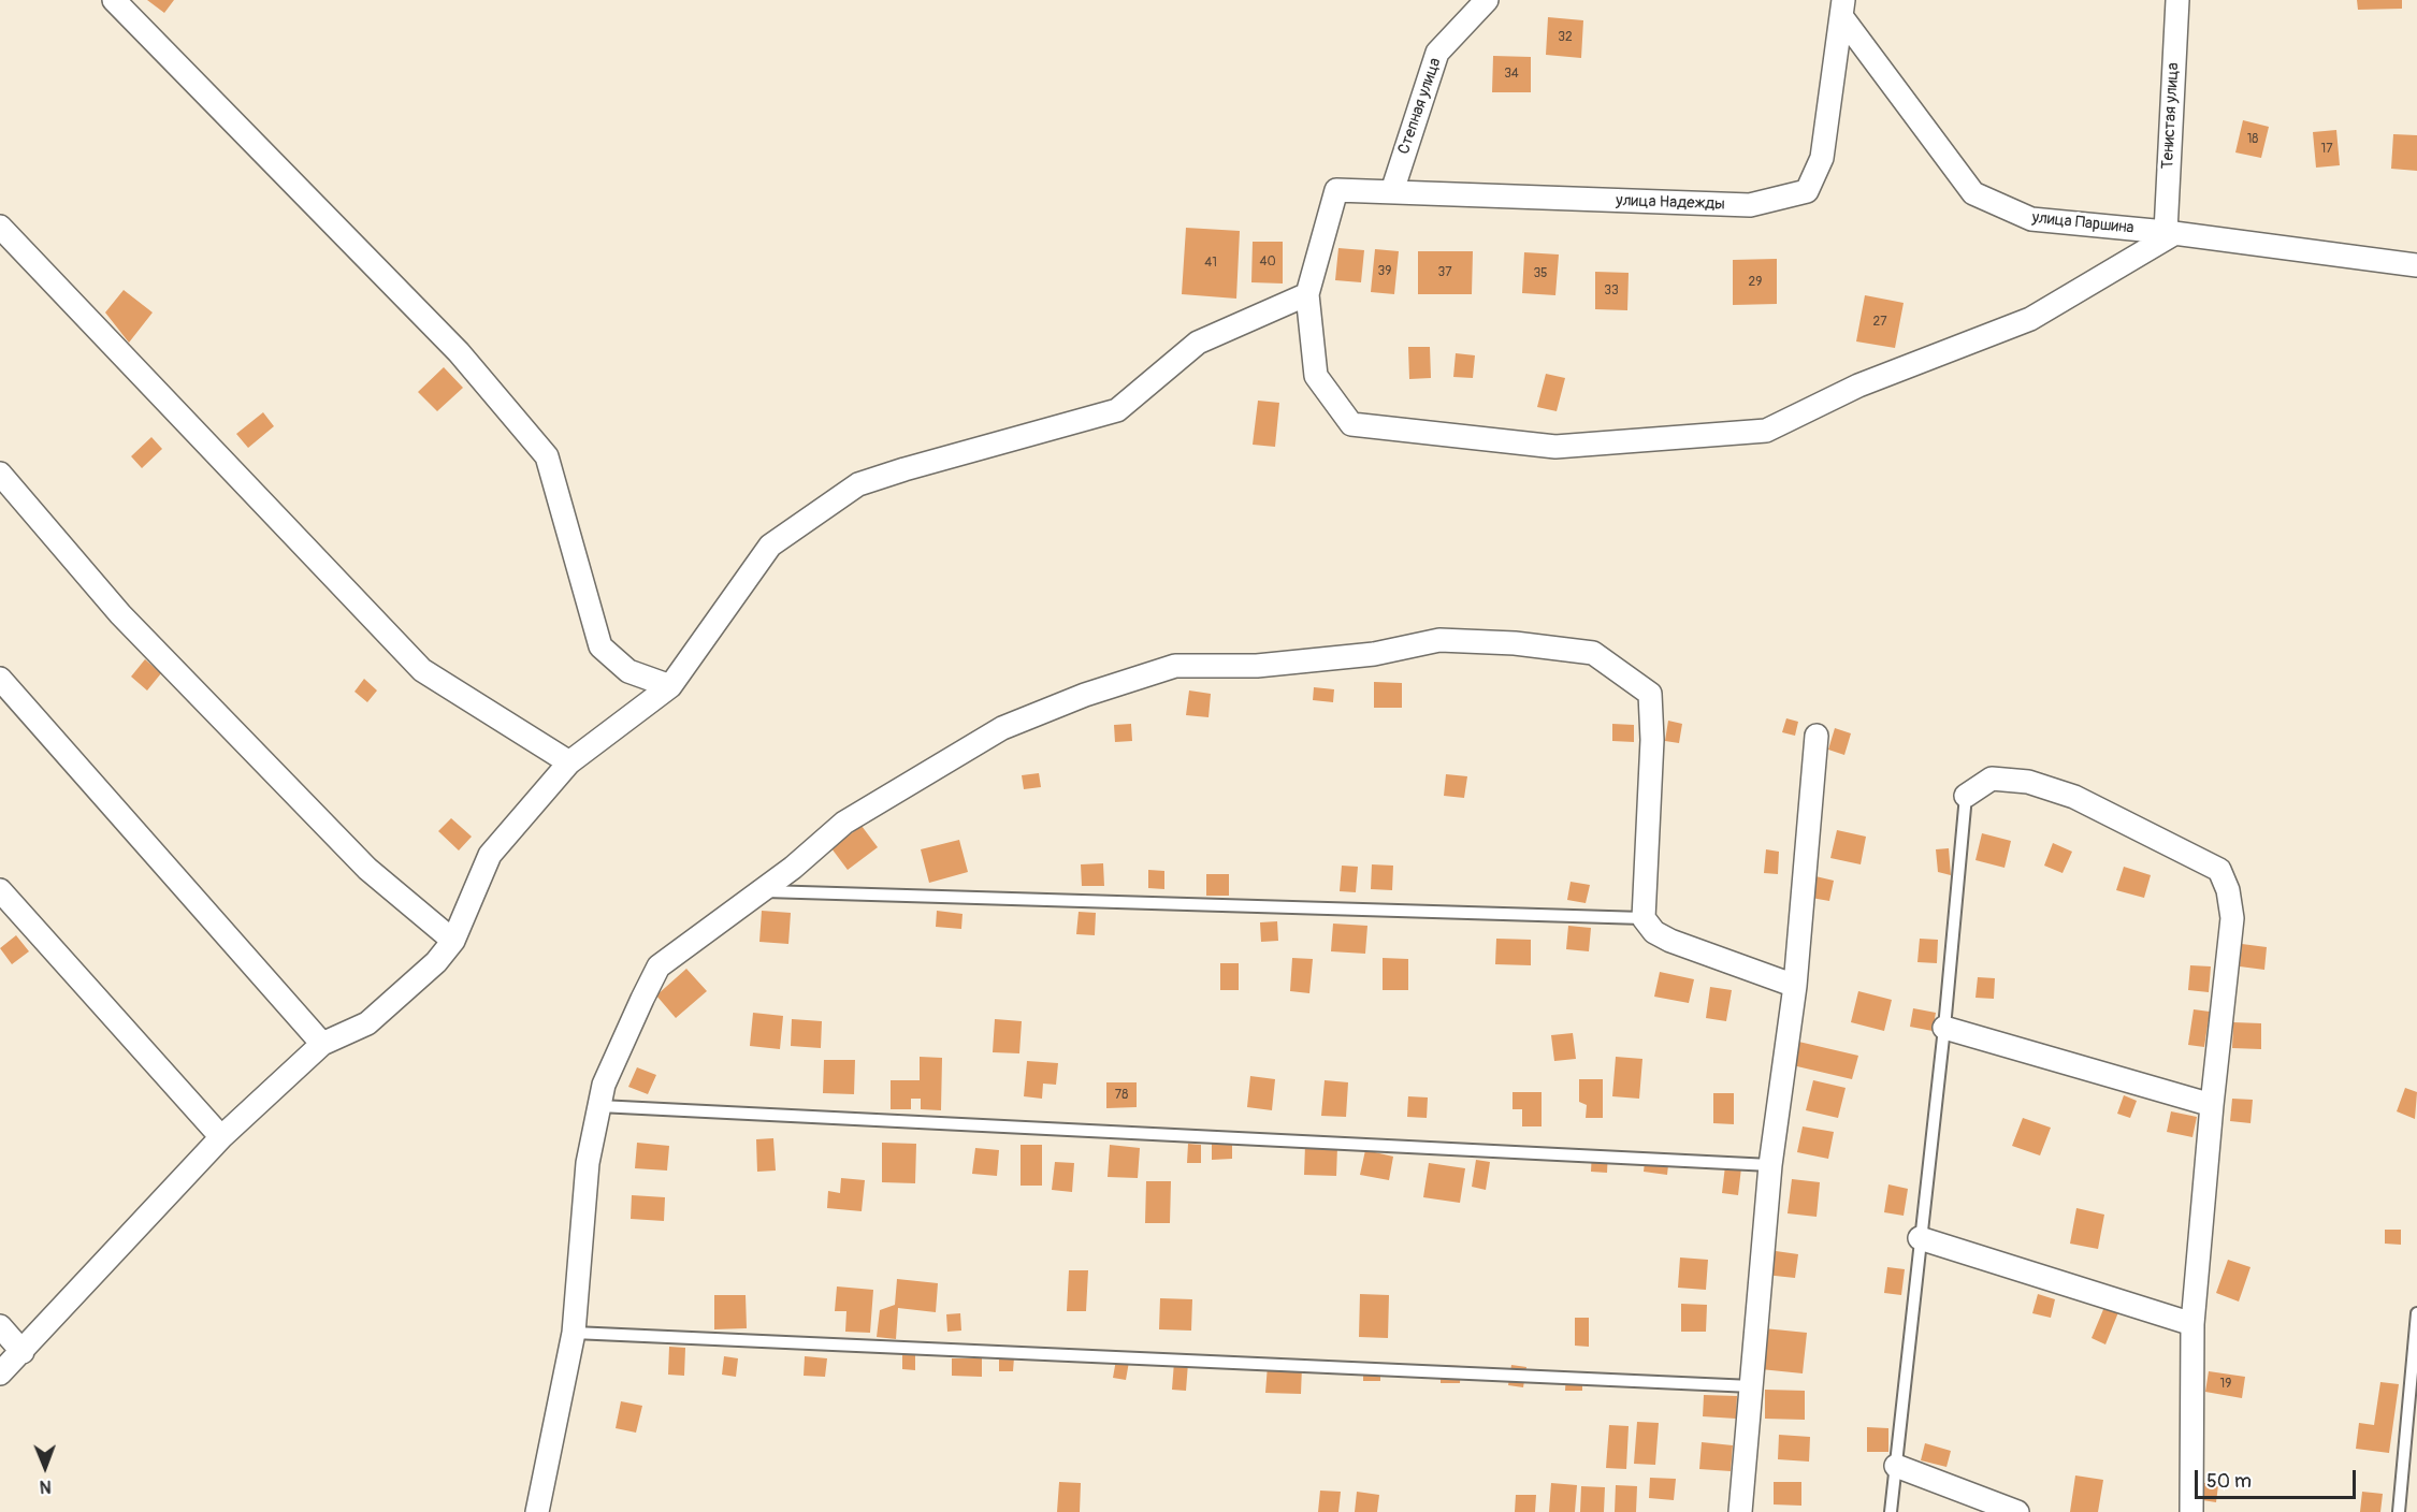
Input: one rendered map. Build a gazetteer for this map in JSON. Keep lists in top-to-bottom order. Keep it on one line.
{"streets":{"street":["Степная улица","Тенистая улица","улица Надежды","улица Паршина"]},"crossings":[["Степная улица","улица Надежды"],["Тенистая улица","улица Паршина"],["улица Надежды","улица Паршина"]],"house_numbers":["32","34","18","17","40","41","39","37","35","29","33","27","78","19"],"scale_bar":"50 m","north":"bottom"}
